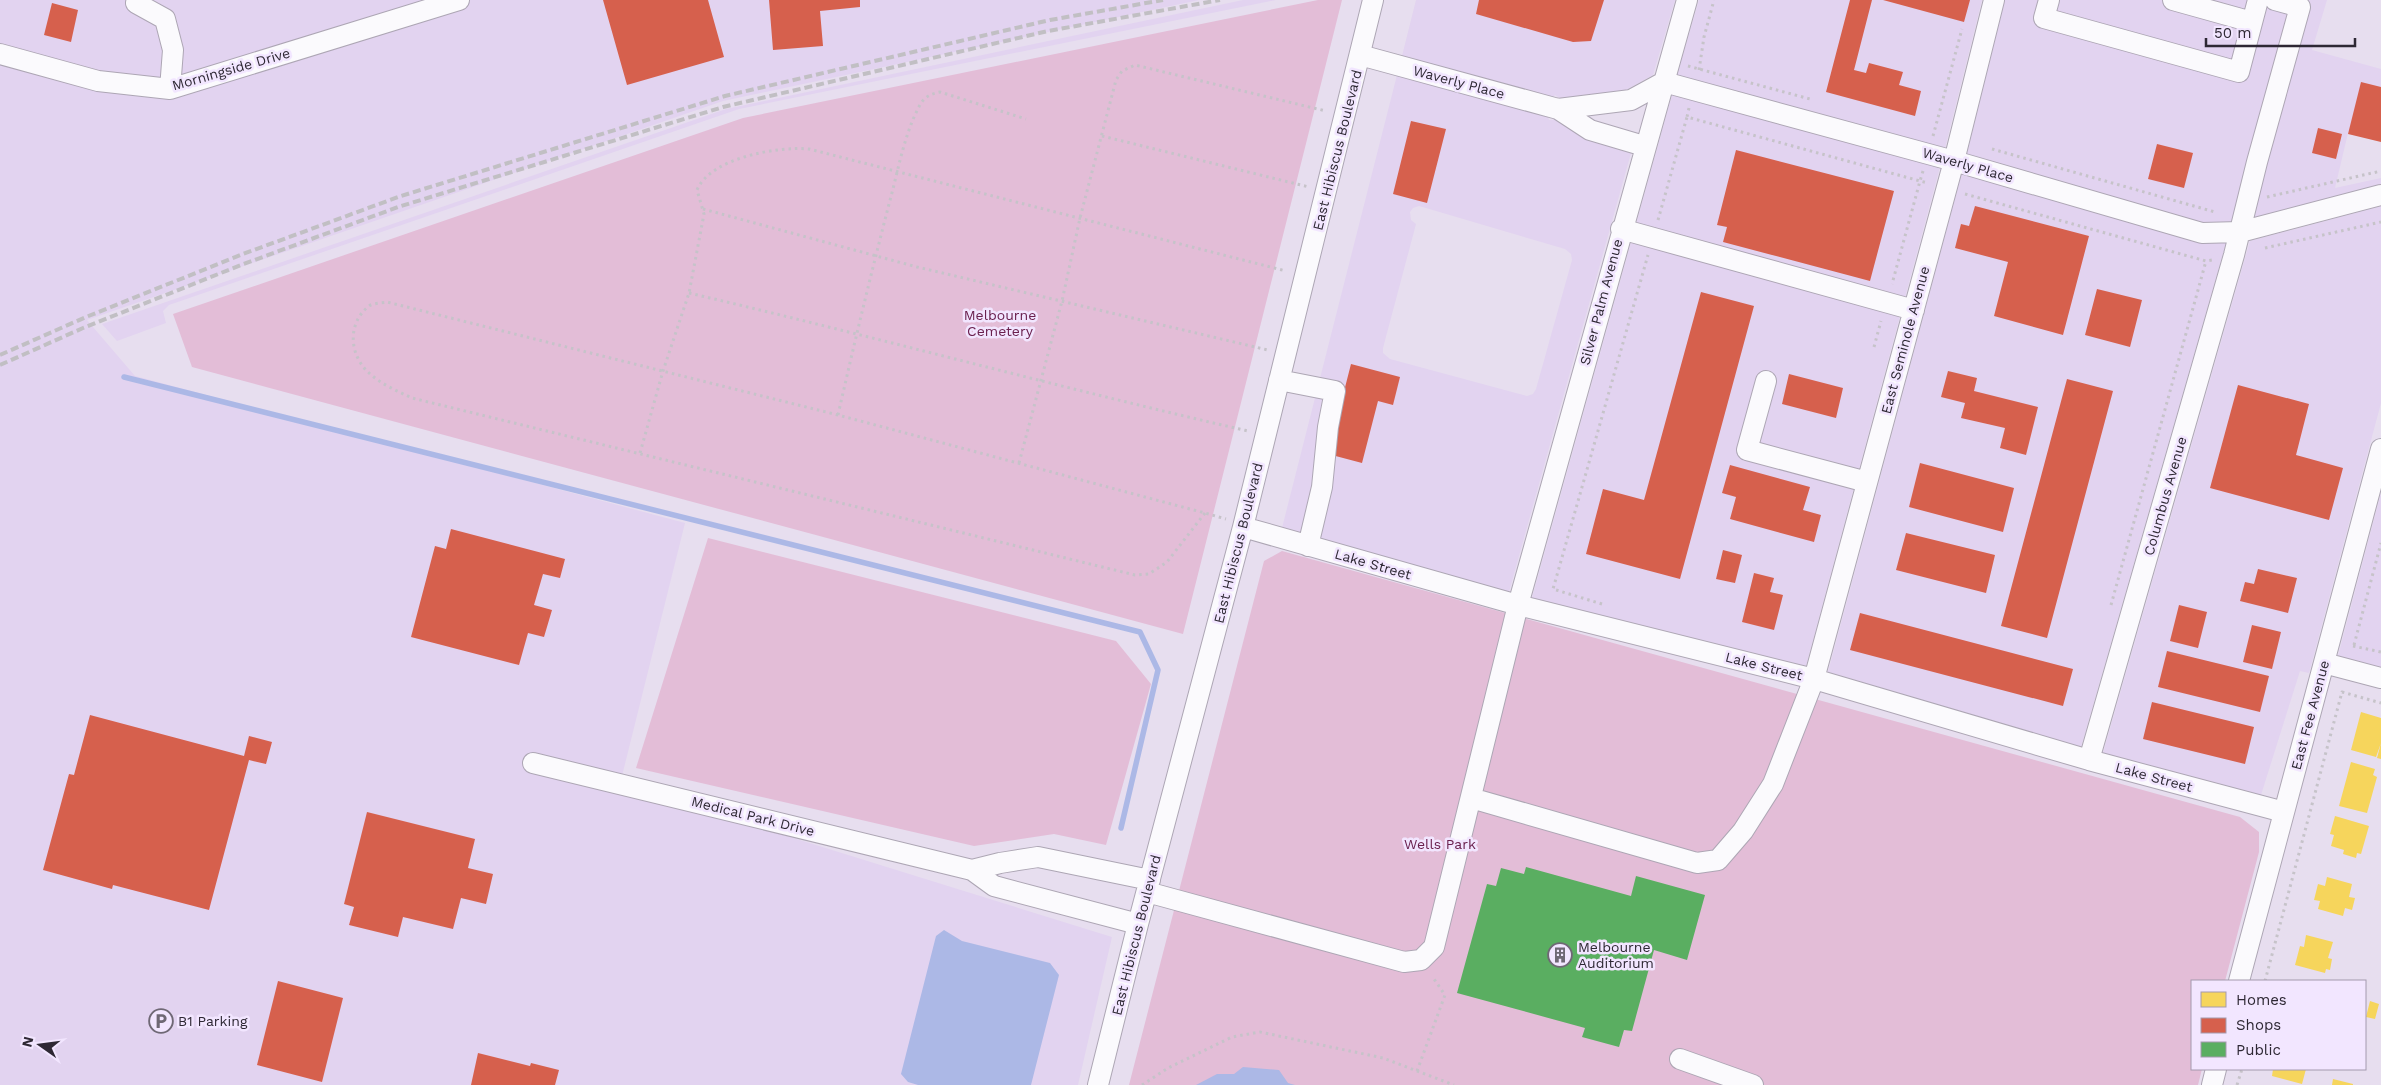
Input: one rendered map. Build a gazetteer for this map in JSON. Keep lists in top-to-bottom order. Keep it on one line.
{"streets":{"street":["Morningside Drive","Waverly Place","East Hibiscus Boulevard","Silver Palm Avenue","East Seminole Avenue","Columbus Avenue","Lake Street","East Fee Avenue","Medical Park Drive"]},"crossings":[["Waverly Place","East Hibiscus Boulevard"],["Waverly Place","Silver Palm Avenue"],["Waverly Place","East Seminole Avenue"],["Waverly Place","Columbus Avenue"],["East Hibiscus Boulevard","Lake Street"],["East Hibiscus Boulevard","Medical Park Drive"],["Silver Palm Avenue","East Seminole Avenue"],["Silver Palm Avenue","Lake Street"],["Silver Palm Avenue","Medical Park Drive"],["East Seminole Avenue","Lake Street"],["Columbus Avenue","Lake Street"],["Lake Street","East Fee Avenue"]],"parks":["Melbourne Cemetery","Wells Park"],"places":{"building":["Melbourne Auditorium"],"parking":["B1 Parking"]},"legend":["Homes","Shops","Public"],"scale_bar":"50 m","north":"left"}
